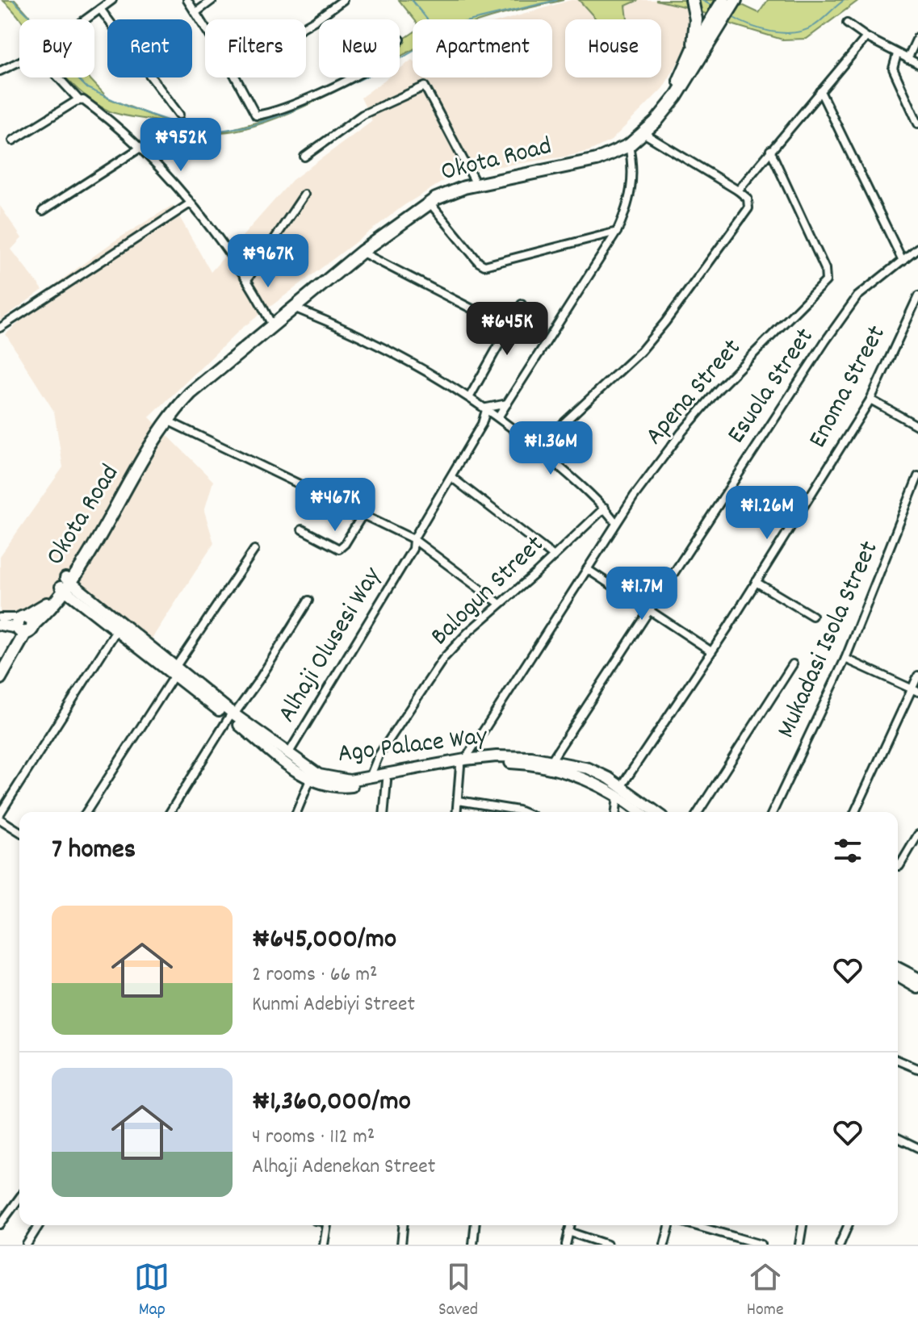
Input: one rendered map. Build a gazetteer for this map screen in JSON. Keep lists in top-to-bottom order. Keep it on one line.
{"streets":{"main road":["Okota Road","Ago Palace Way"],"street":["Esuola Street","Enoma Street","Apena Street","Balogun Street","Mukadasi Isola Street","Alhaji Olusesi Way"]},"crossings":[["Okota Road","Ago Palace Way"],["Esuola Street","Ago Palace Way"],["Enoma Street","Ago Palace Way"],["Apena Street","Ago Palace Way"],["Balogun Street","Ago Palace Way"],["Alhaji Olusesi Way","Ago Palace Way"]],"page":{"chip":["Buy","Rent","Filters","New","Apartment","House"],"price":["₦952K","₦967K","₦645K","₦1.36M","₦467K","₦1.26M","₦1.7M"],"heading":"7 homes","list":[{"name":"₦645,000/mo","note":"2 rooms · 66 m² · Kunmi Adebiyi Street"},{"name":"₦1,360,000/mo","note":"4 rooms · 112 m² · Alhaji Adenekan Street"}],"tabs":["Map","Saved","Home"]}}
